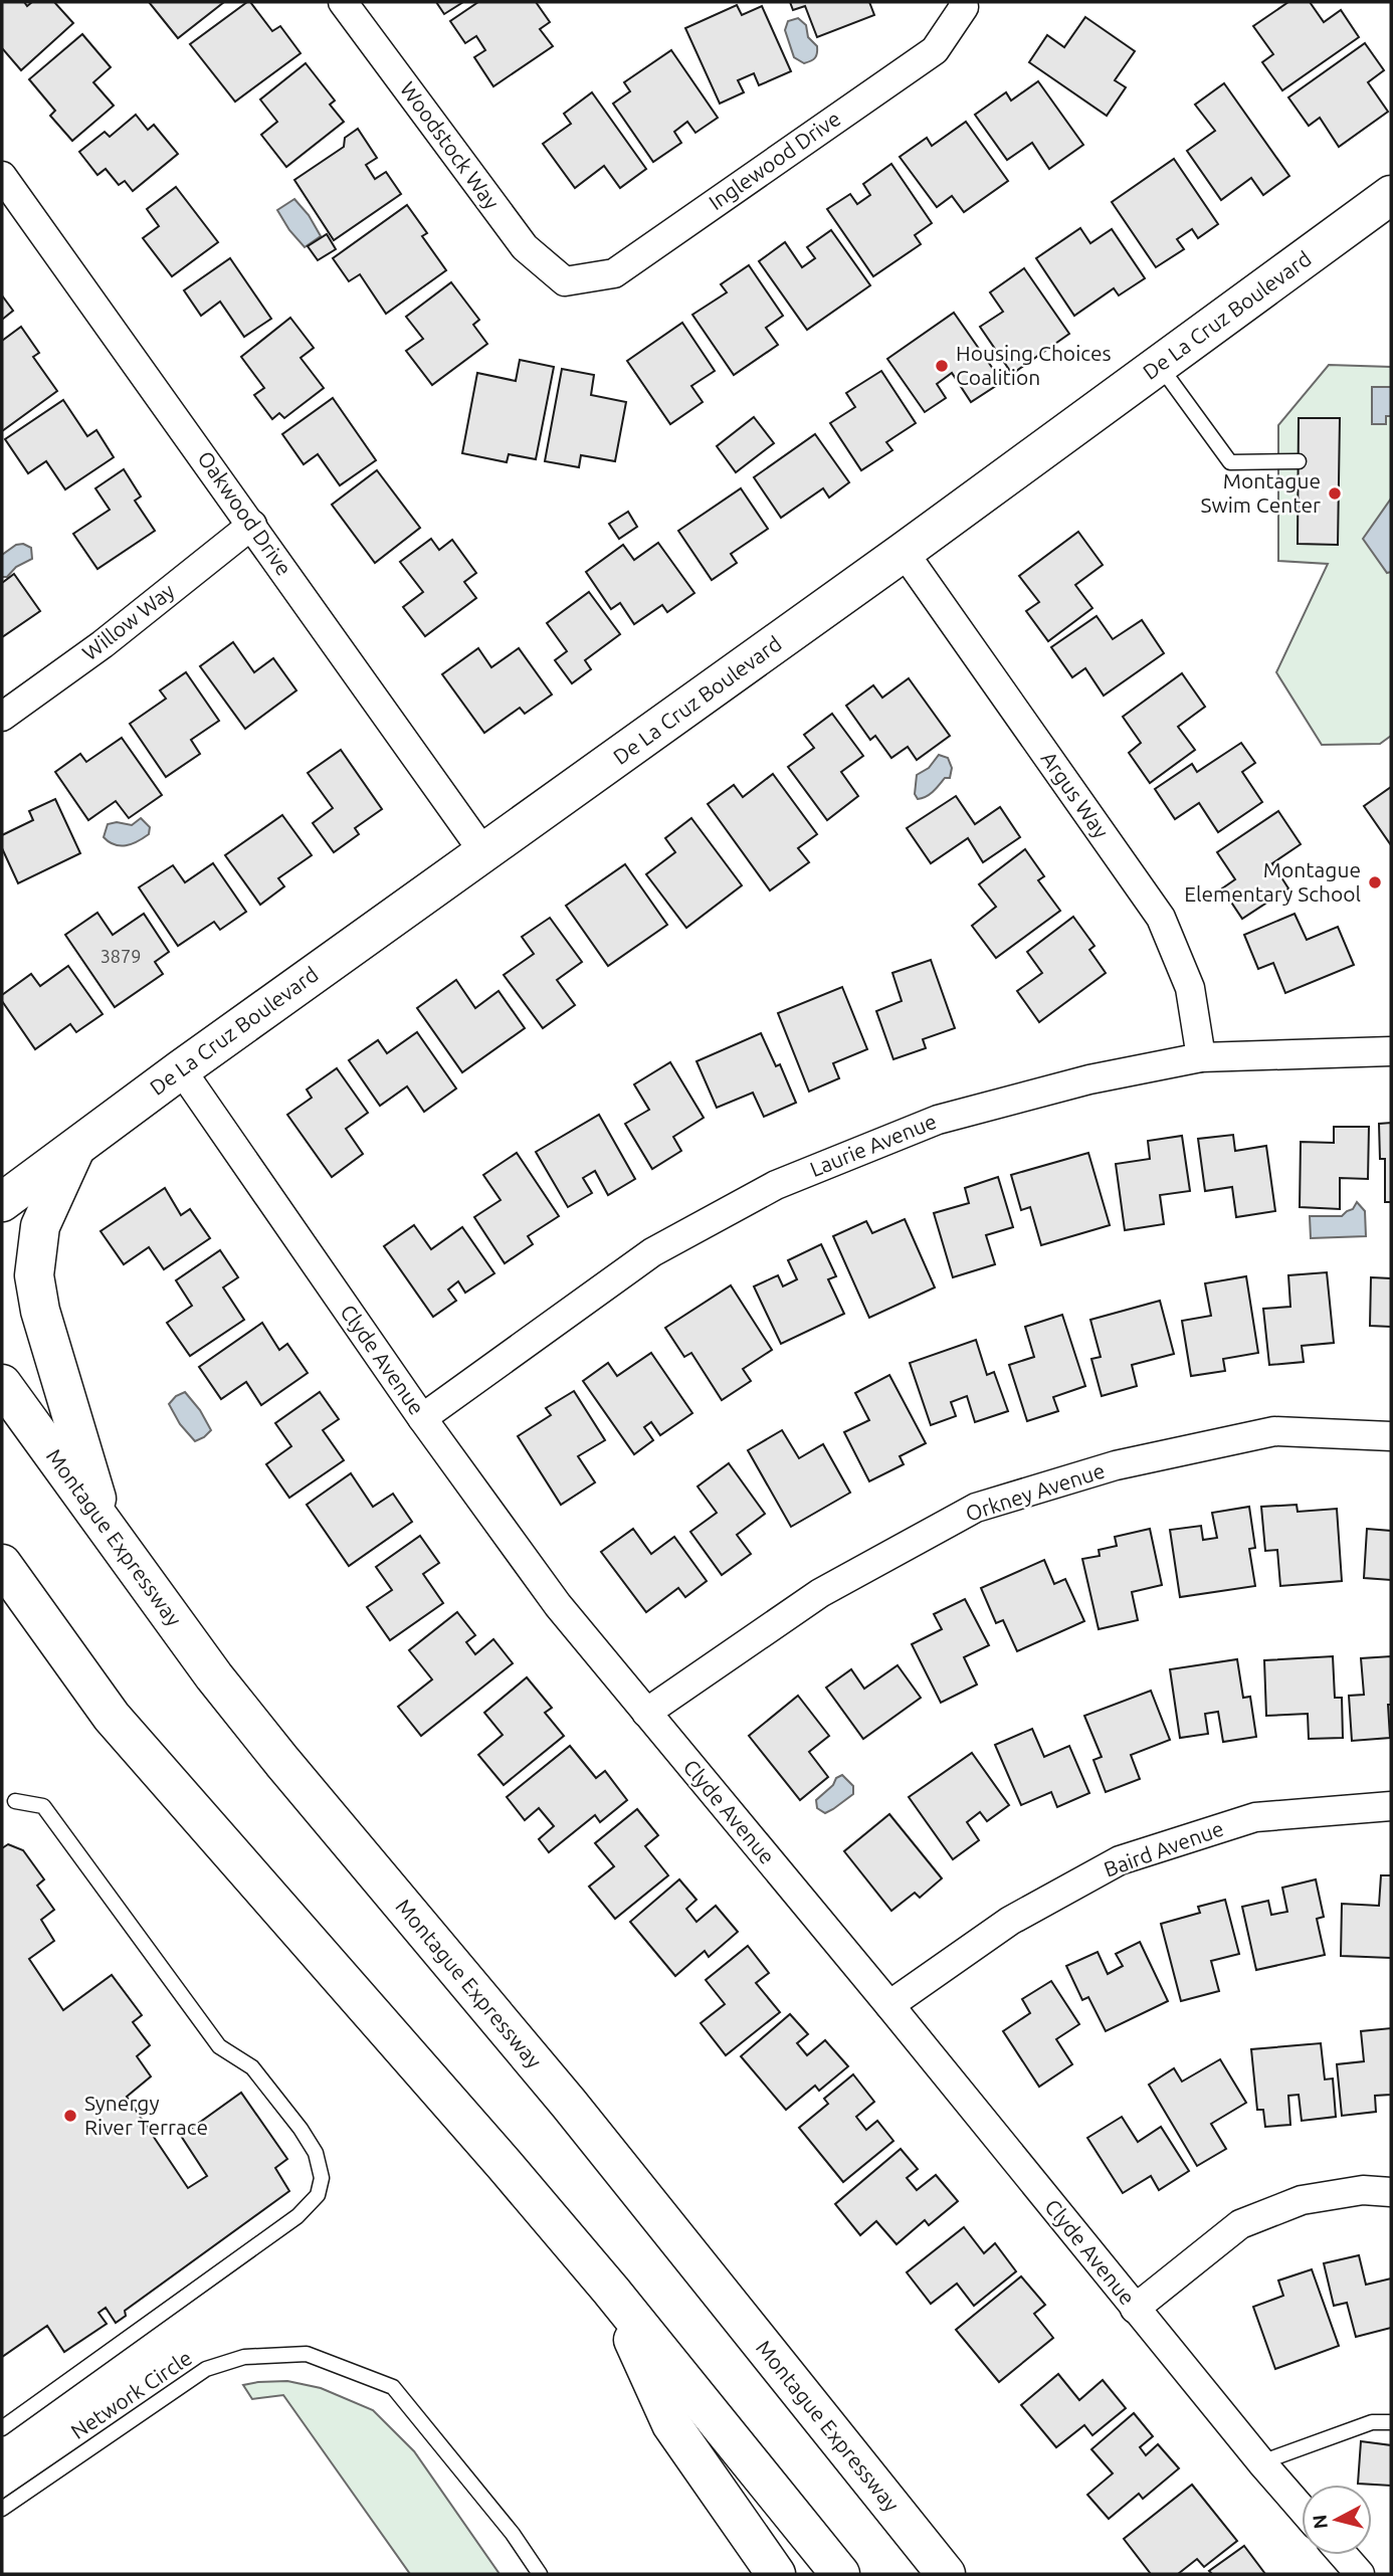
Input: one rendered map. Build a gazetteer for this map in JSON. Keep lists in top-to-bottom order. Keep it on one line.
{"streets":{"main road":["De La Cruz Boulevard","Montague Expressway"],"street":["Woodstock Way","Inglewood Drive","Oakwood Drive","Willow Way","Argus Way","Laurie Avenue","Clyde Avenue","Orkney Avenue","Baird Avenue"],"lane":["Network Circle"]},"crossings":[["Woodstock Way","Inglewood Drive"],["De La Cruz Boulevard","Oakwood Drive"],["De La Cruz Boulevard","Argus Way"],["De La Cruz Boulevard","Clyde Avenue"],["Oakwood Drive","Willow Way"],["Argus Way","Laurie Avenue"],["Laurie Avenue","Clyde Avenue"],["Clyde Avenue","Orkney Avenue"],["Clyde Avenue","Baird Avenue"]],"places":["Housing Choices Coalition","Montague Swim Center","Montague Elementary School","Synergy River Terrace"],"house_numbers":["3879"],"north":"left"}
